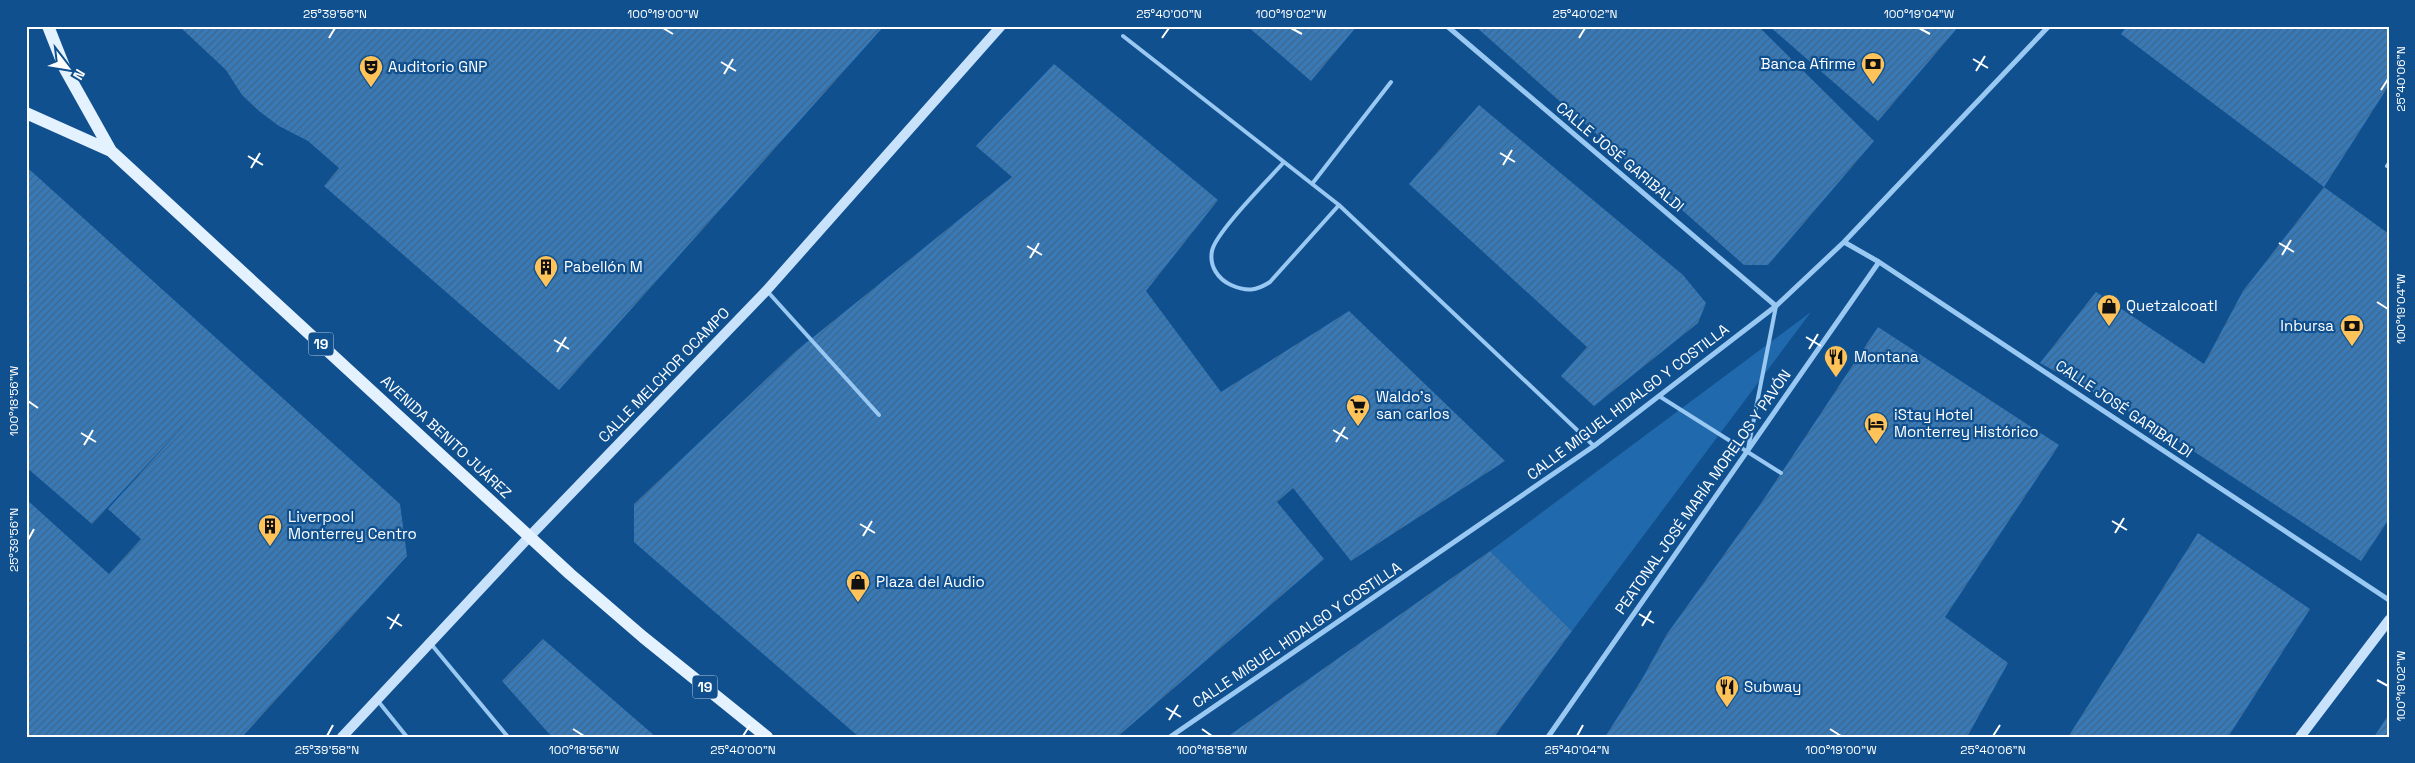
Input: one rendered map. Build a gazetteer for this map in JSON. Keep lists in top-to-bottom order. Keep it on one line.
{"streets":{"main road":["19","AVENIDA BENITO JUÁREZ"],"street":["CALLE JOSÉ GARIBALDI","CALLE MELCHOR OCAMPO","CALLE MIGUEL HIDALGO Y COSTILLA","PEATONAL JOSÉ MARÍA MORELOS Y PAVÓN"]},"crossings":[["CALLE JOSÉ GARIBALDI","CALLE MIGUEL HIDALGO Y COSTILLA"],["CALLE JOSÉ GARIBALDI","PEATONAL JOSÉ MARÍA MORELOS Y PAVÓN"],["CALLE MELCHOR OCAMPO","AVENIDA BENITO JUÁREZ"]],"places":{"bank":["Banca Afirme","Inbursa"],"theatre":["Auditorio GNP"],"building":["Pabellón M","Liverpool Monterrey Centro"],"shop":["Quetzalcoatl","Plaza del Audio"],"restaurant":["Montana","Subway"],"supermarket":["Waldo's san carlos"],"hotel":["iStay Hotel Monterrey Histórico"]},"north":"bottom right","coordinates":["25°39'56\"N","100°19'00\"W","25°40'00\"N","100°19'02\"W","25°40'02\"N","100°19'04\"W","25°40'06\"N","100°18'56\"W","25°39'58\"N","100°18'58\"W","25°40'04\"N"]}
